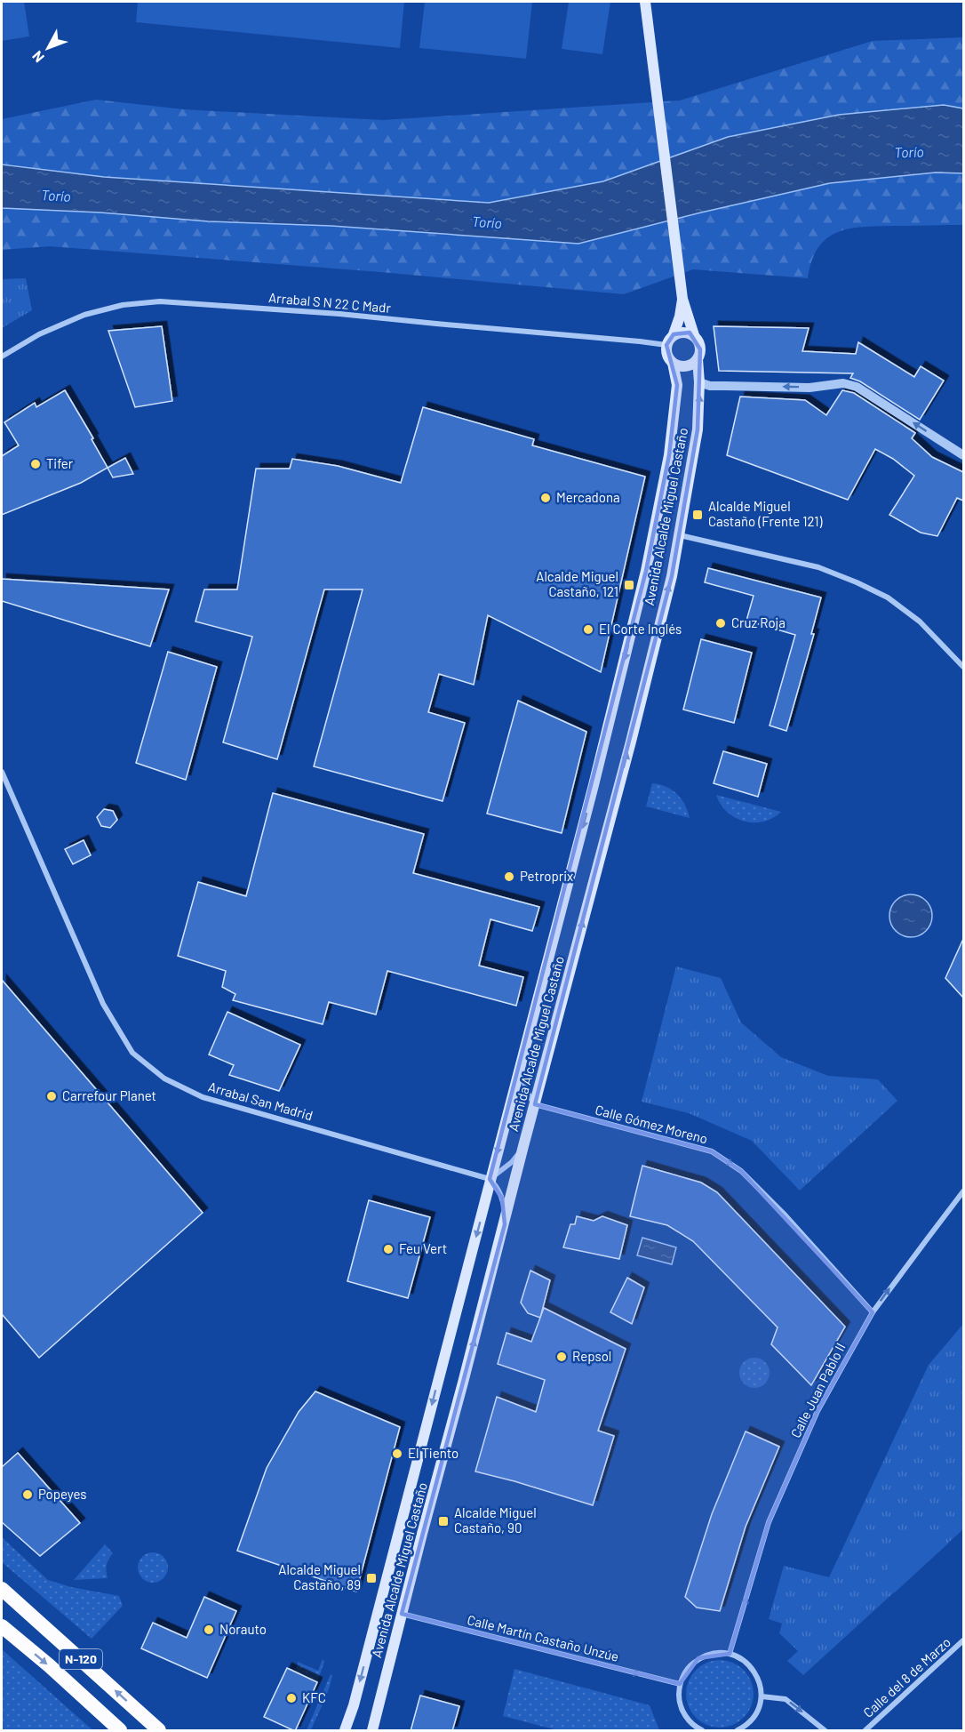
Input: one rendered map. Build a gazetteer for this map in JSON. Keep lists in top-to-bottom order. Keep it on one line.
{"streets":{"highway":["N-120"],"main road":["Avenida Alcalde Miguel Castaño"],"street":["Arrabal S N 22 C Madr","Arrabal San Madrid","Calle Gómez Moreno","Calle Juan Pablo II","Calle Martín Castaño Unzúe","Calle del 8 de Marzo"]},"crossings":[["Arrabal S N 22 C Madr","Avenida Alcalde Miguel Castaño"],["Avenida Alcalde Miguel Castaño","Arrabal San Madrid"],["Avenida Alcalde Miguel Castaño","Calle Gómez Moreno"],["Avenida Alcalde Miguel Castaño","Calle Martín Castaño Unzúe"],["Calle Gómez Moreno","Calle Juan Pablo II"]],"one_way":["Calle Gómez Moreno","Calle Juan Pablo II","Calle Martín Castaño Unzúe"],"water":["Torío"],"places":{"other":["Tifer","Mercadona","Cruz Roja","El Corte Inglés","Petroprix","Carrefour Planet","Feu Vert","Repsol","El Tiento","Popeyes","Norauto","KFC"],"transit":["Alcalde Miguel Castaño (Frente 121)","Alcalde Miguel Castaño, 121","Alcalde Miguel Castaño, 90","Alcalde Miguel Castaño, 89"]},"north":"bottom left"}
